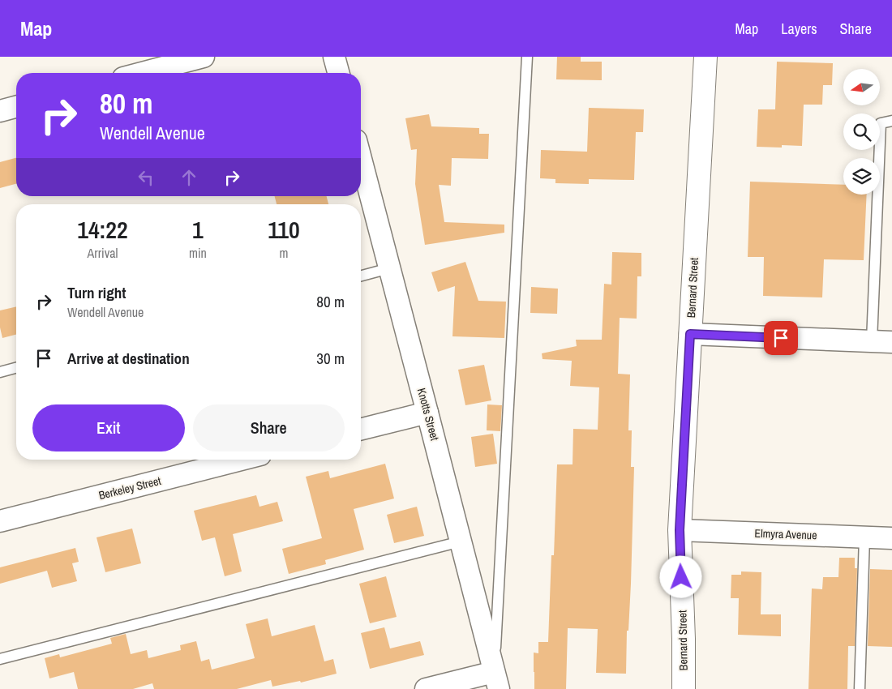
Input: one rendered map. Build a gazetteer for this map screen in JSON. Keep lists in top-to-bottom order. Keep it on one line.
{"streets":{"street":["Bernard Street","Knotts Street","Berkeley Street","Elmyra Avenue"]},"crossings":[["Bernard Street","Elmyra Avenue"]],"north":"left","page":{"header":"Map","nav":["Map","Layers","Share"],"turn":["80 m","Wendell Avenue"],"eta":["14:22","Arrival","1","min","110","m"],"list":[{"name":"Turn right","note":"Wendell Avenue","value":"80 m"},{"name":"Arrive at destination","value":"30 m"}],"buttons":["Exit","Share"]}}
